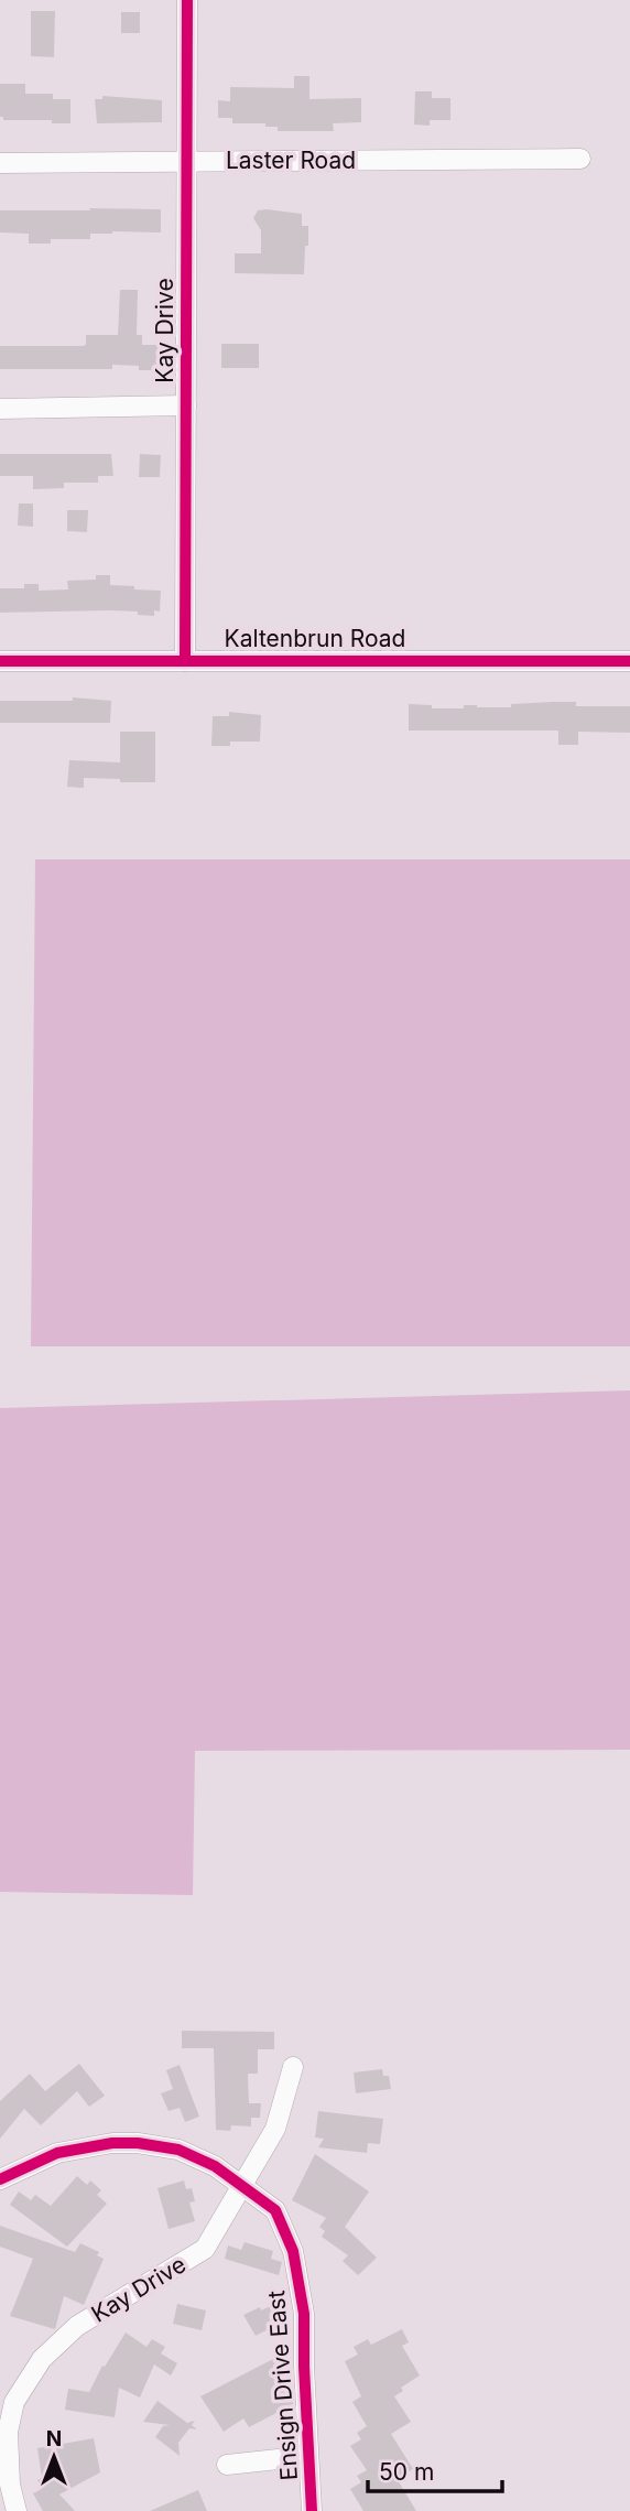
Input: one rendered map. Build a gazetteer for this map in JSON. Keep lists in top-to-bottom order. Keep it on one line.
{"streets":{"street":["Laster Road","Kay Drive","Kaltenbrun Road","Ensign Drive East"]},"crossings":[["Laster Road","Kay Drive"],["Kay Drive","Kaltenbrun Road"],["Kay Drive","Ensign Drive East"]],"scale_bar":"50 m","north":"top"}
